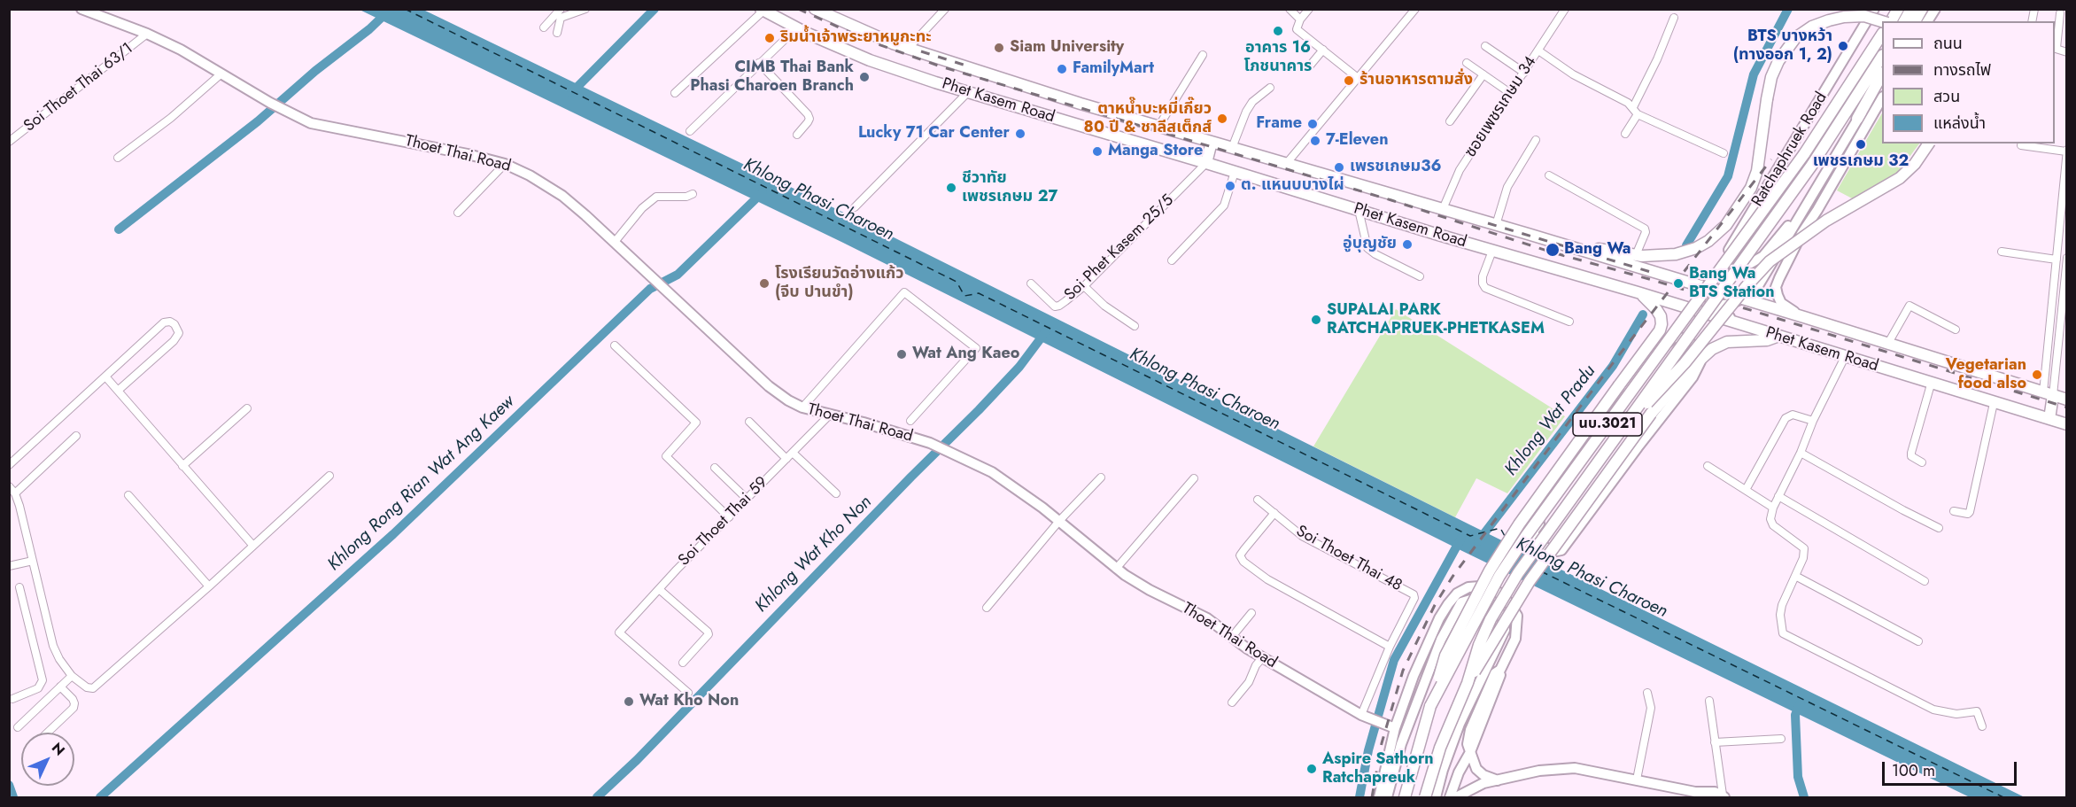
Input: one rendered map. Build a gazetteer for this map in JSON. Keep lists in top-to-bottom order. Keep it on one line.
{"streets":{"main road":["Phet Kasem Road","Ratchaphruek Road","Thoet Thai Road","นบ.3021"],"street":["Soi Thoet Thai 63/1","ซอยเพชรเกษม 34","Soi Phet Kasem 25/5","Soi Thoet Thai 59","Soi Thoet Thai 48"]},"crossings":[["Soi Thoet Thai 63/1","Thoet Thai Road"],["Phet Kasem Road","ซอยเพชรเกษม 34"],["Phet Kasem Road","Ratchaphruek Road"],["Phet Kasem Road","Soi Phet Kasem 25/5"],["Thoet Thai Road","Soi Thoet Thai 59"],["Thoet Thai Road","Soi Thoet Thai 48"]],"water":["Khlong Phasi Charoen","Khlong Wat Pradu","Khlong Rong Rian Wat Ang Kaew","Khlong Wat Kho Non"],"places":["อาคาร 16 โภชนาคาร","ริมน้ำเจ้าพระยาหมูกะทะ","BTS บางหว้า (ทางออก 1, 2)","Siam University","FamilyMart","CIMB Thai Bank Phasi Charoen Branch","ร้านอาหารตามสั่ง","ตาหน๊ำบะหมี่เกี๊ยว 80 ปี & ชาลีสเต็กส์","Frame","Lucky 71 Car Center","7-Eleven","เพชรเกษม 32","Manga Store","เพรชเกษม36","ต. แหนบบางไผ่","ชีวาทัย เพชรเกษม 27","อู่บุญชัย","Bang Wa","โรงเรียนวัดอ่างแก้ว (จีบ ปานขำ)","Bang Wa BTS Station","SUPALAI PARK RATCHAPRUEK-PHETKASEM","Wat Ang Kaeo","Vegetarian food also","Wat Kho Non","Aspire Sathorn Ratchapreuk"],"legend":["ถนน","ทางรถไฟ","สวน","แหล่งน้ำ"],"scale_bar":"100 m","north":"top right"}
